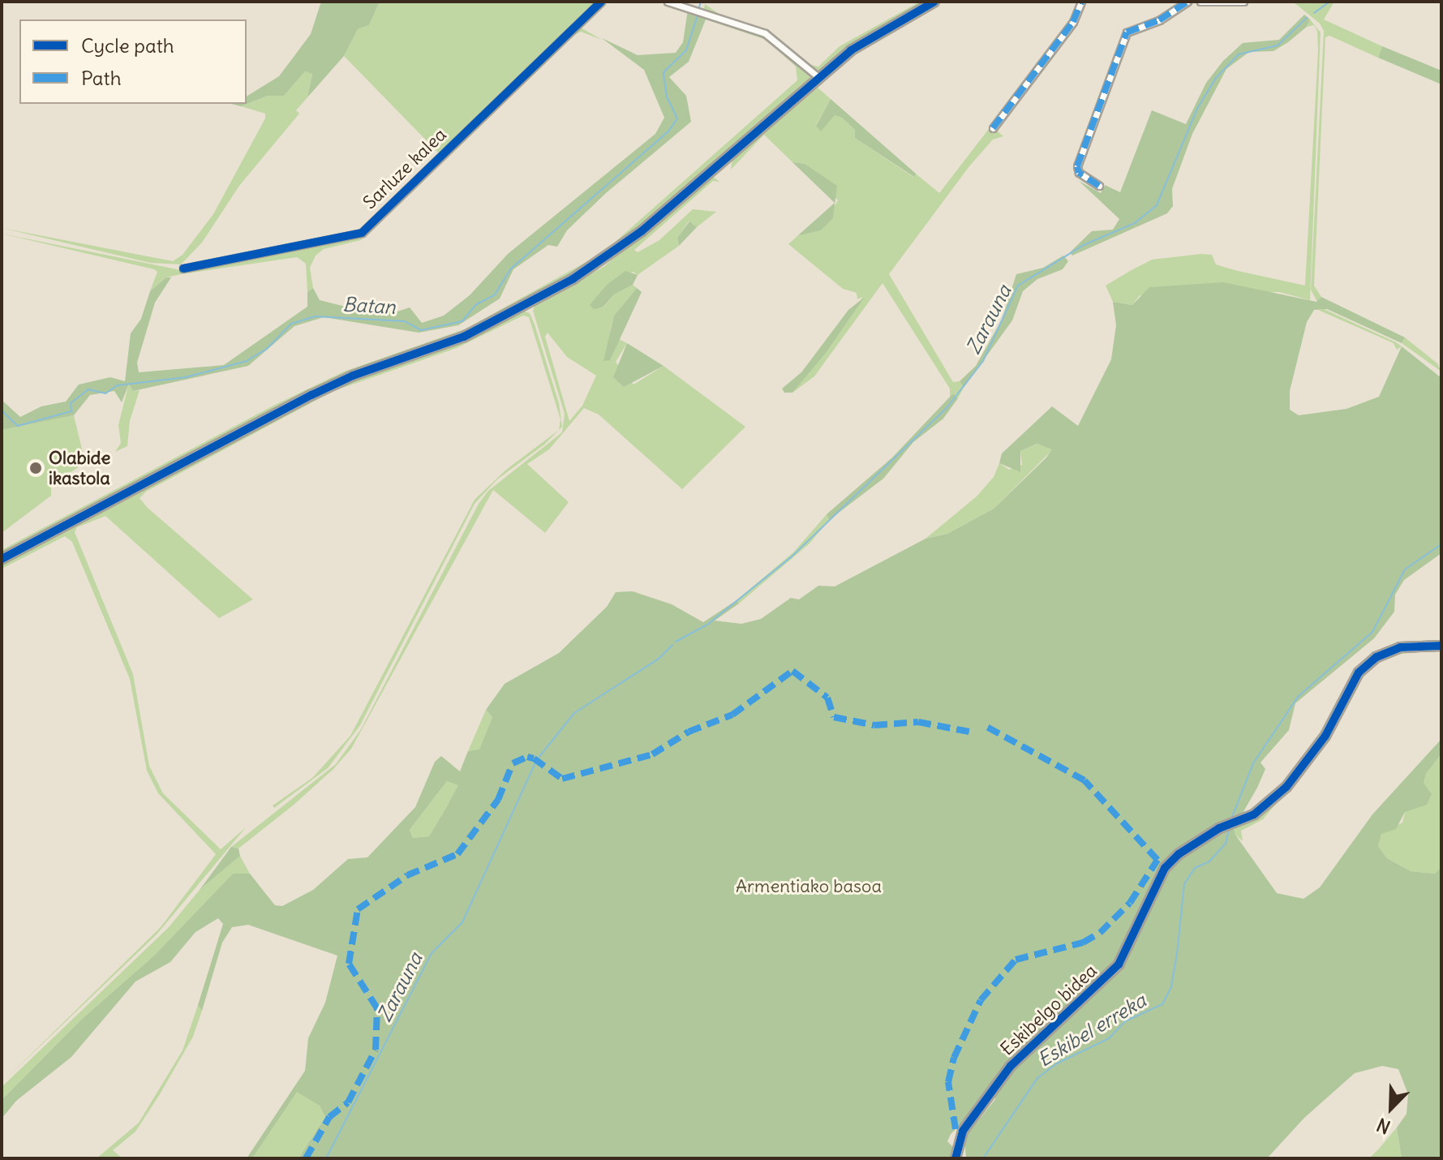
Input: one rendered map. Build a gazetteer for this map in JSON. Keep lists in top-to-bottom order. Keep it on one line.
{"streets":{"street":["Sarluze kalea","Eskibelgo bidea"]},"water":["Batan","Zarauna","Eskibel erreka"],"parks":["Armentiako basoa"],"places":["Olabide ikastola"],"legend":["Cycle path","Path"],"north":"bottom left"}
